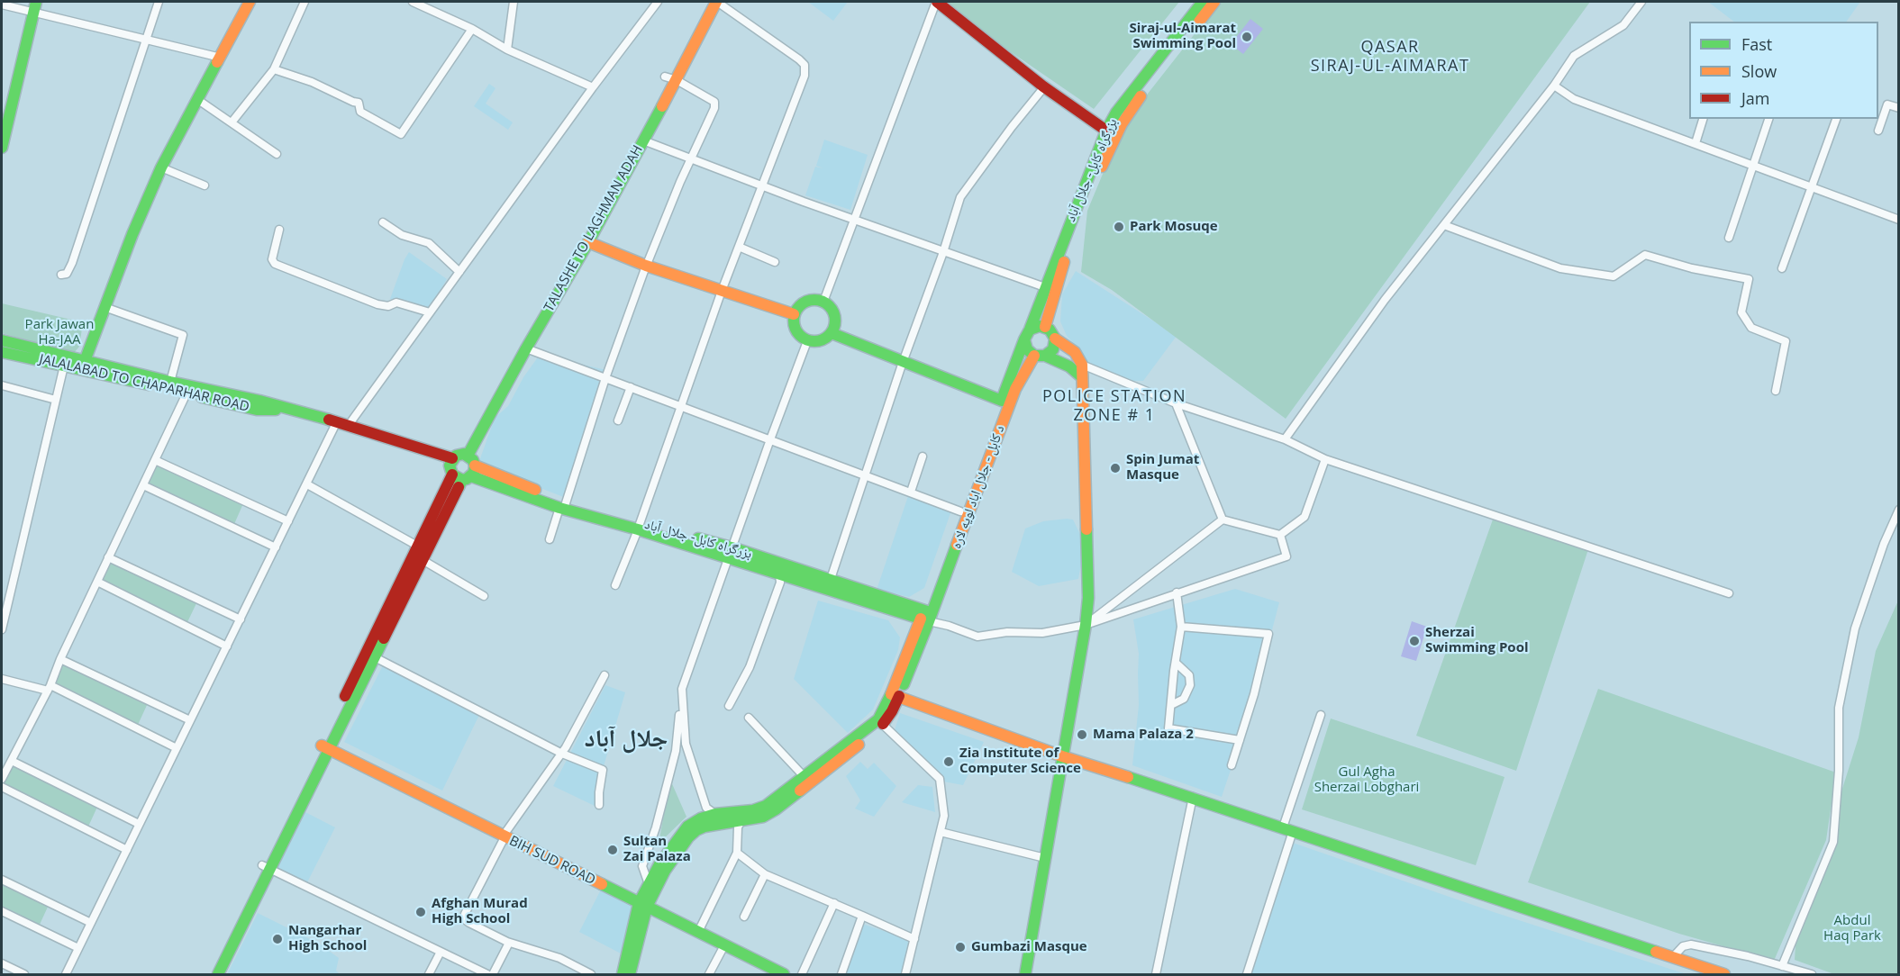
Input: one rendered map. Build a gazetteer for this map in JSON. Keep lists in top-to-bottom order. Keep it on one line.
{"streets":{"main road":["بزرگراه کابل- جلال آباد","TALASHE TO LAGHMAN ADAH","JALALABAD TO CHAPARHAR ROAD","د کابل - جلال اباد لویه لاره","BIH SUD ROAD"]},"crossings":[["بزرگراه کابل- جلال آباد","د کابل - جلال اباد لویه لاره"]],"districts":["QASAR SIRAJ-UL-AIMARAT","POLICE STATION ZONE # 1","جلال آباد"],"parks":["Park Jawan Ha-JAA","Gul Agha Sherzai Lobghari","Abdul Haq Park"],"places":["Siraj-ul-Aimarat Swimming Pool","Park Mosuqe","Spin Jumat Masque","Sherzai Swimming Pool","Mama Palaza 2","Zia Institute of Computer Science","Sultan Zai Palaza","Afghan Murad High School","Nangarhar High School","Gumbazi Masque"],"legend":["Fast","Slow","Jam"]}
